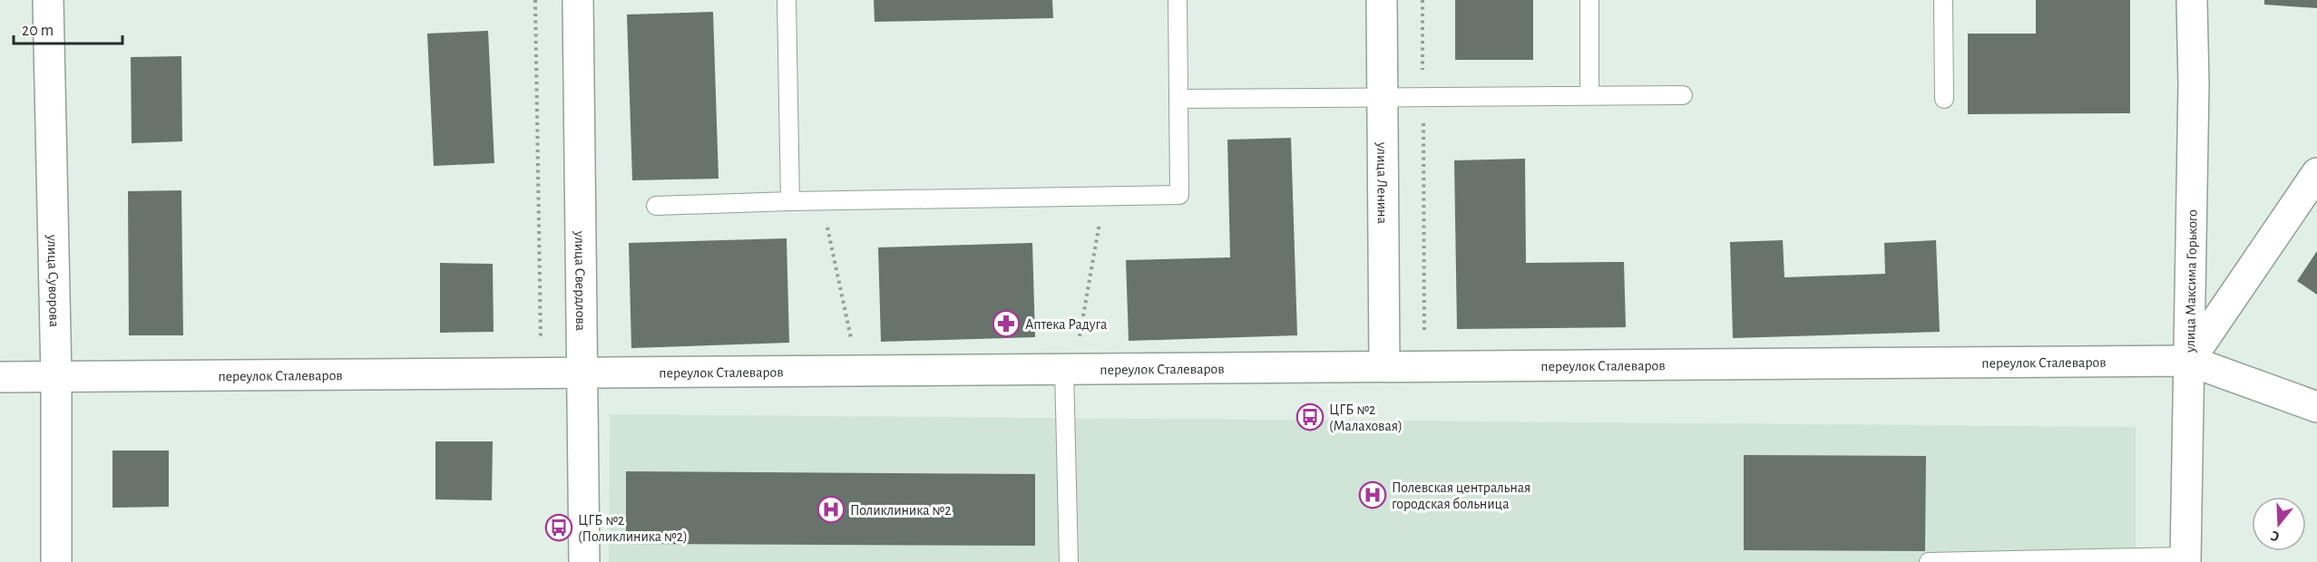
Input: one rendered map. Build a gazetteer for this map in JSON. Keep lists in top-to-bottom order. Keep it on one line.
{"streets":{"street":["улица Ленина","улица Суворова","улица Свердлова","улица Максима Горького","переулок Сталеваров"]},"crossings":[["улица Ленина","переулок Сталеваров"],["улица Суворова","переулок Сталеваров"],["улица Свердлова","переулок Сталеваров"],["улица Максима Горького","переулок Сталеваров"]],"places":{"pharmacy":["Аптека Радуга"],"bus stop":["ЦГБ №2 (Малаховая)","ЦГБ №2 (Поликлиника №2)"],"hospital":["Полевская центральная городская больница","Поликлиника №2"]},"scale_bar":"20 m","north":"bottom"}
